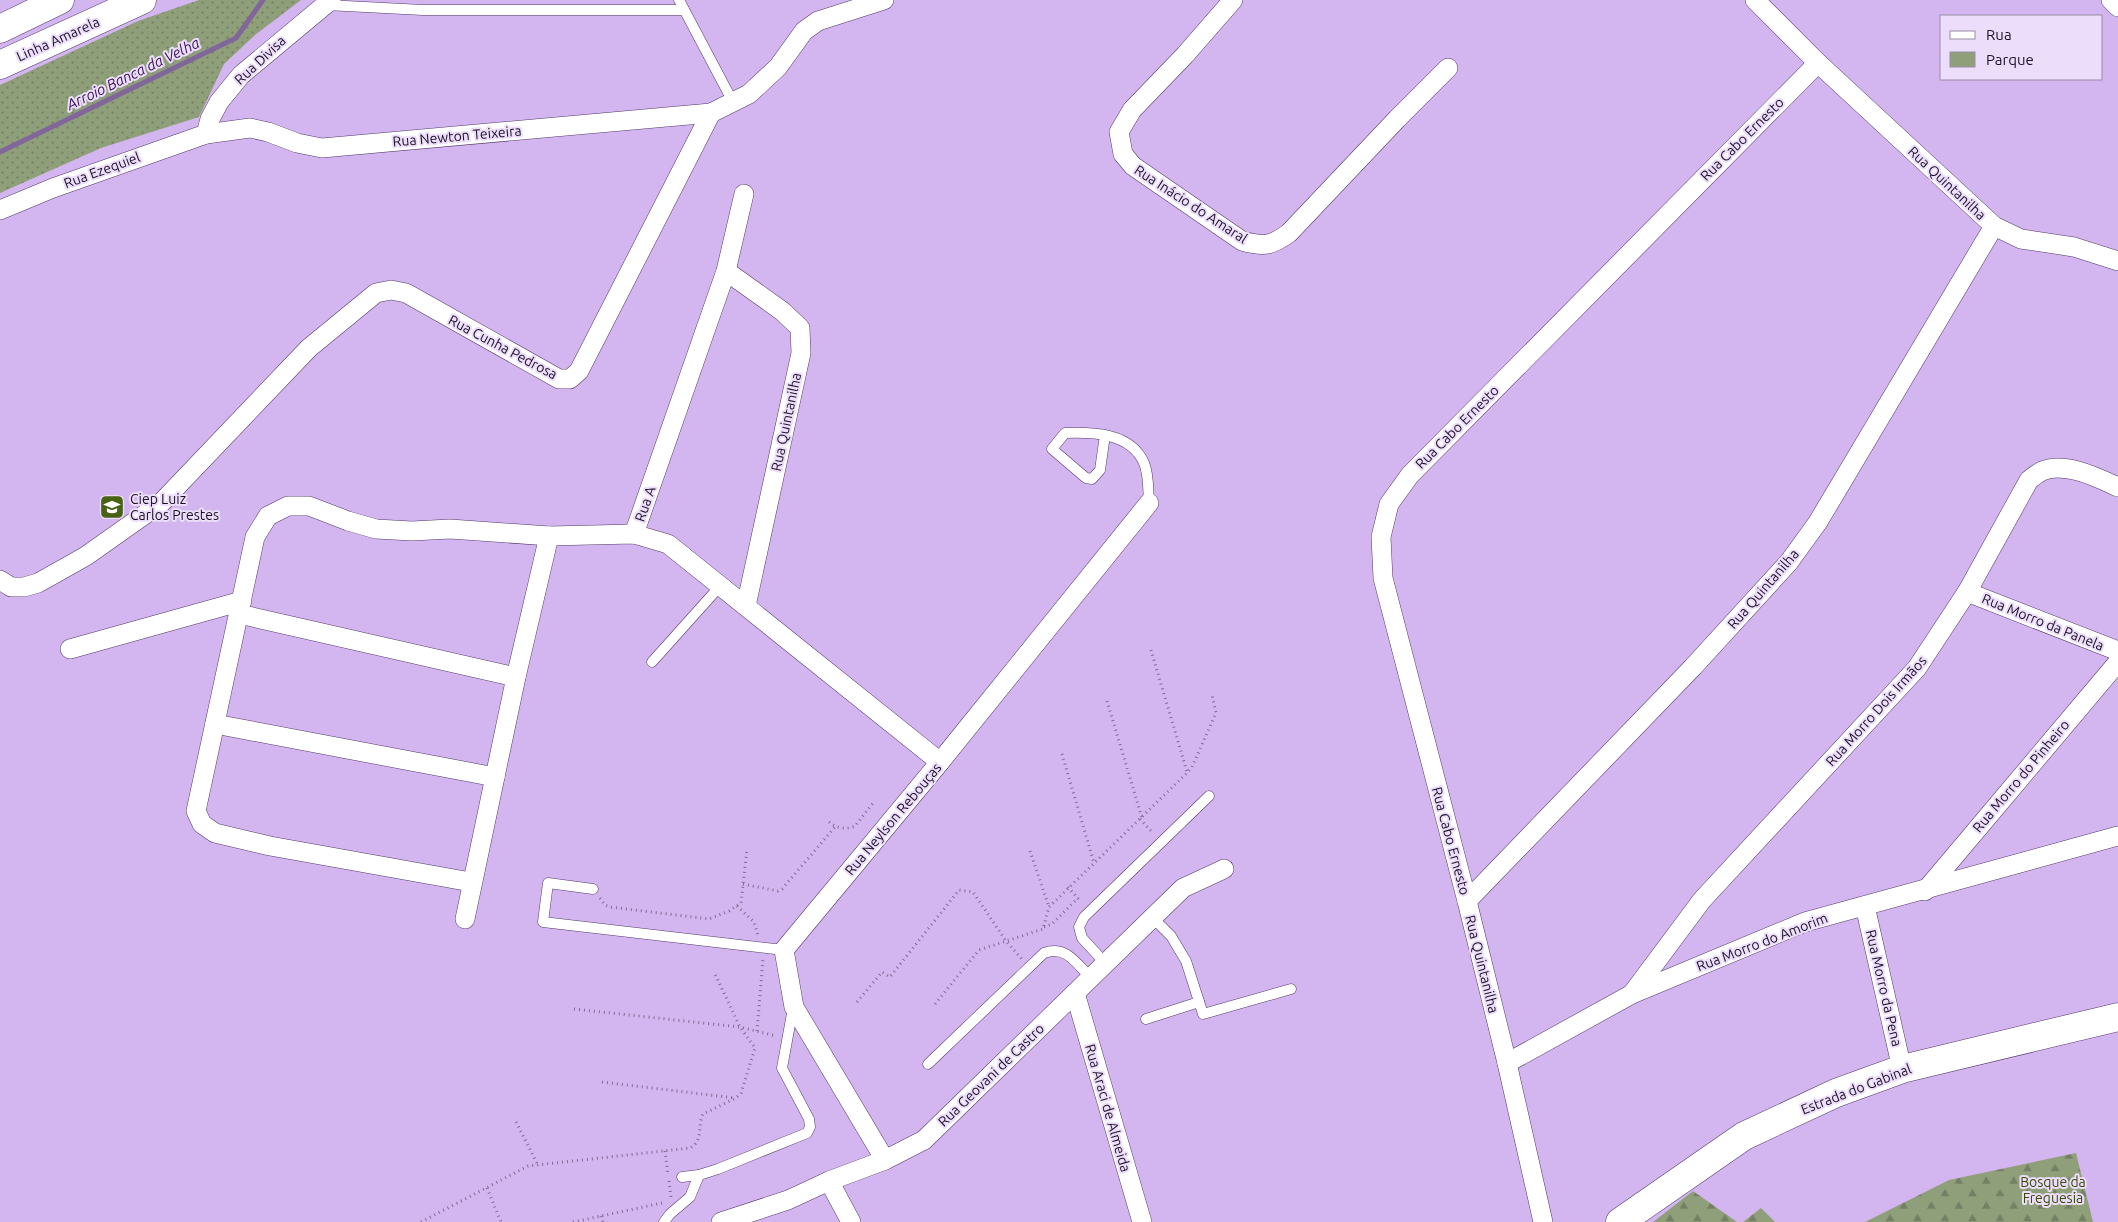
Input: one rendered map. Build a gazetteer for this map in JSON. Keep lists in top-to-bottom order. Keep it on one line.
{"streets":{"main road":["Linha Amarela","Estrada do Gabinal"],"street":["Rua Divisa","Rua Newton Teixeira","Rua Cabo Ernesto","Rua Ezequiel","Rua Quintanilha","Rua Inácio do Amaral","Rua Cunha Pedrosa","Rua A","Rua Morro da Panela","Rua Morro Dois Irmãos","Rua Morro do Pinheiro","Rua Neylson Rebouças","Rua Morro do Amorim","Rua Morro da Pena","Rua Geovani de Castro","Rua Araci de Almeida"]},"crossings":[["Rua Divisa","Rua Newton Teixeira"],["Rua Divisa","Rua Ezequiel"],["Rua Newton Teixeira","Rua Ezequiel"],["Rua Newton Teixeira","Rua Cunha Pedrosa"],["Rua Cabo Ernesto","Rua Quintanilha"],["Rua Quintanilha","Rua A"],["Rua Quintanilha","Rua Morro do Amorim"],["Rua A","Rua Neylson Rebouças"],["Rua Morro da Panela","Rua Morro Dois Irmãos"],["Rua Morro Dois Irmãos","Rua Morro do Amorim"],["Rua Morro do Pinheiro","Rua Morro do Amorim"],["Rua Morro do Amorim","Rua Morro da Pena"],["Rua Morro da Pena","Estrada do Gabinal"],["Rua Geovani de Castro","Rua Araci de Almeida"]],"water":["Arroio Banca da Velha"],"parks":["Bosque da Freguesia"],"places":{"school or university":["Ciep Luiz Carlos Prestes"]},"legend":["Rua","Parque"]}
